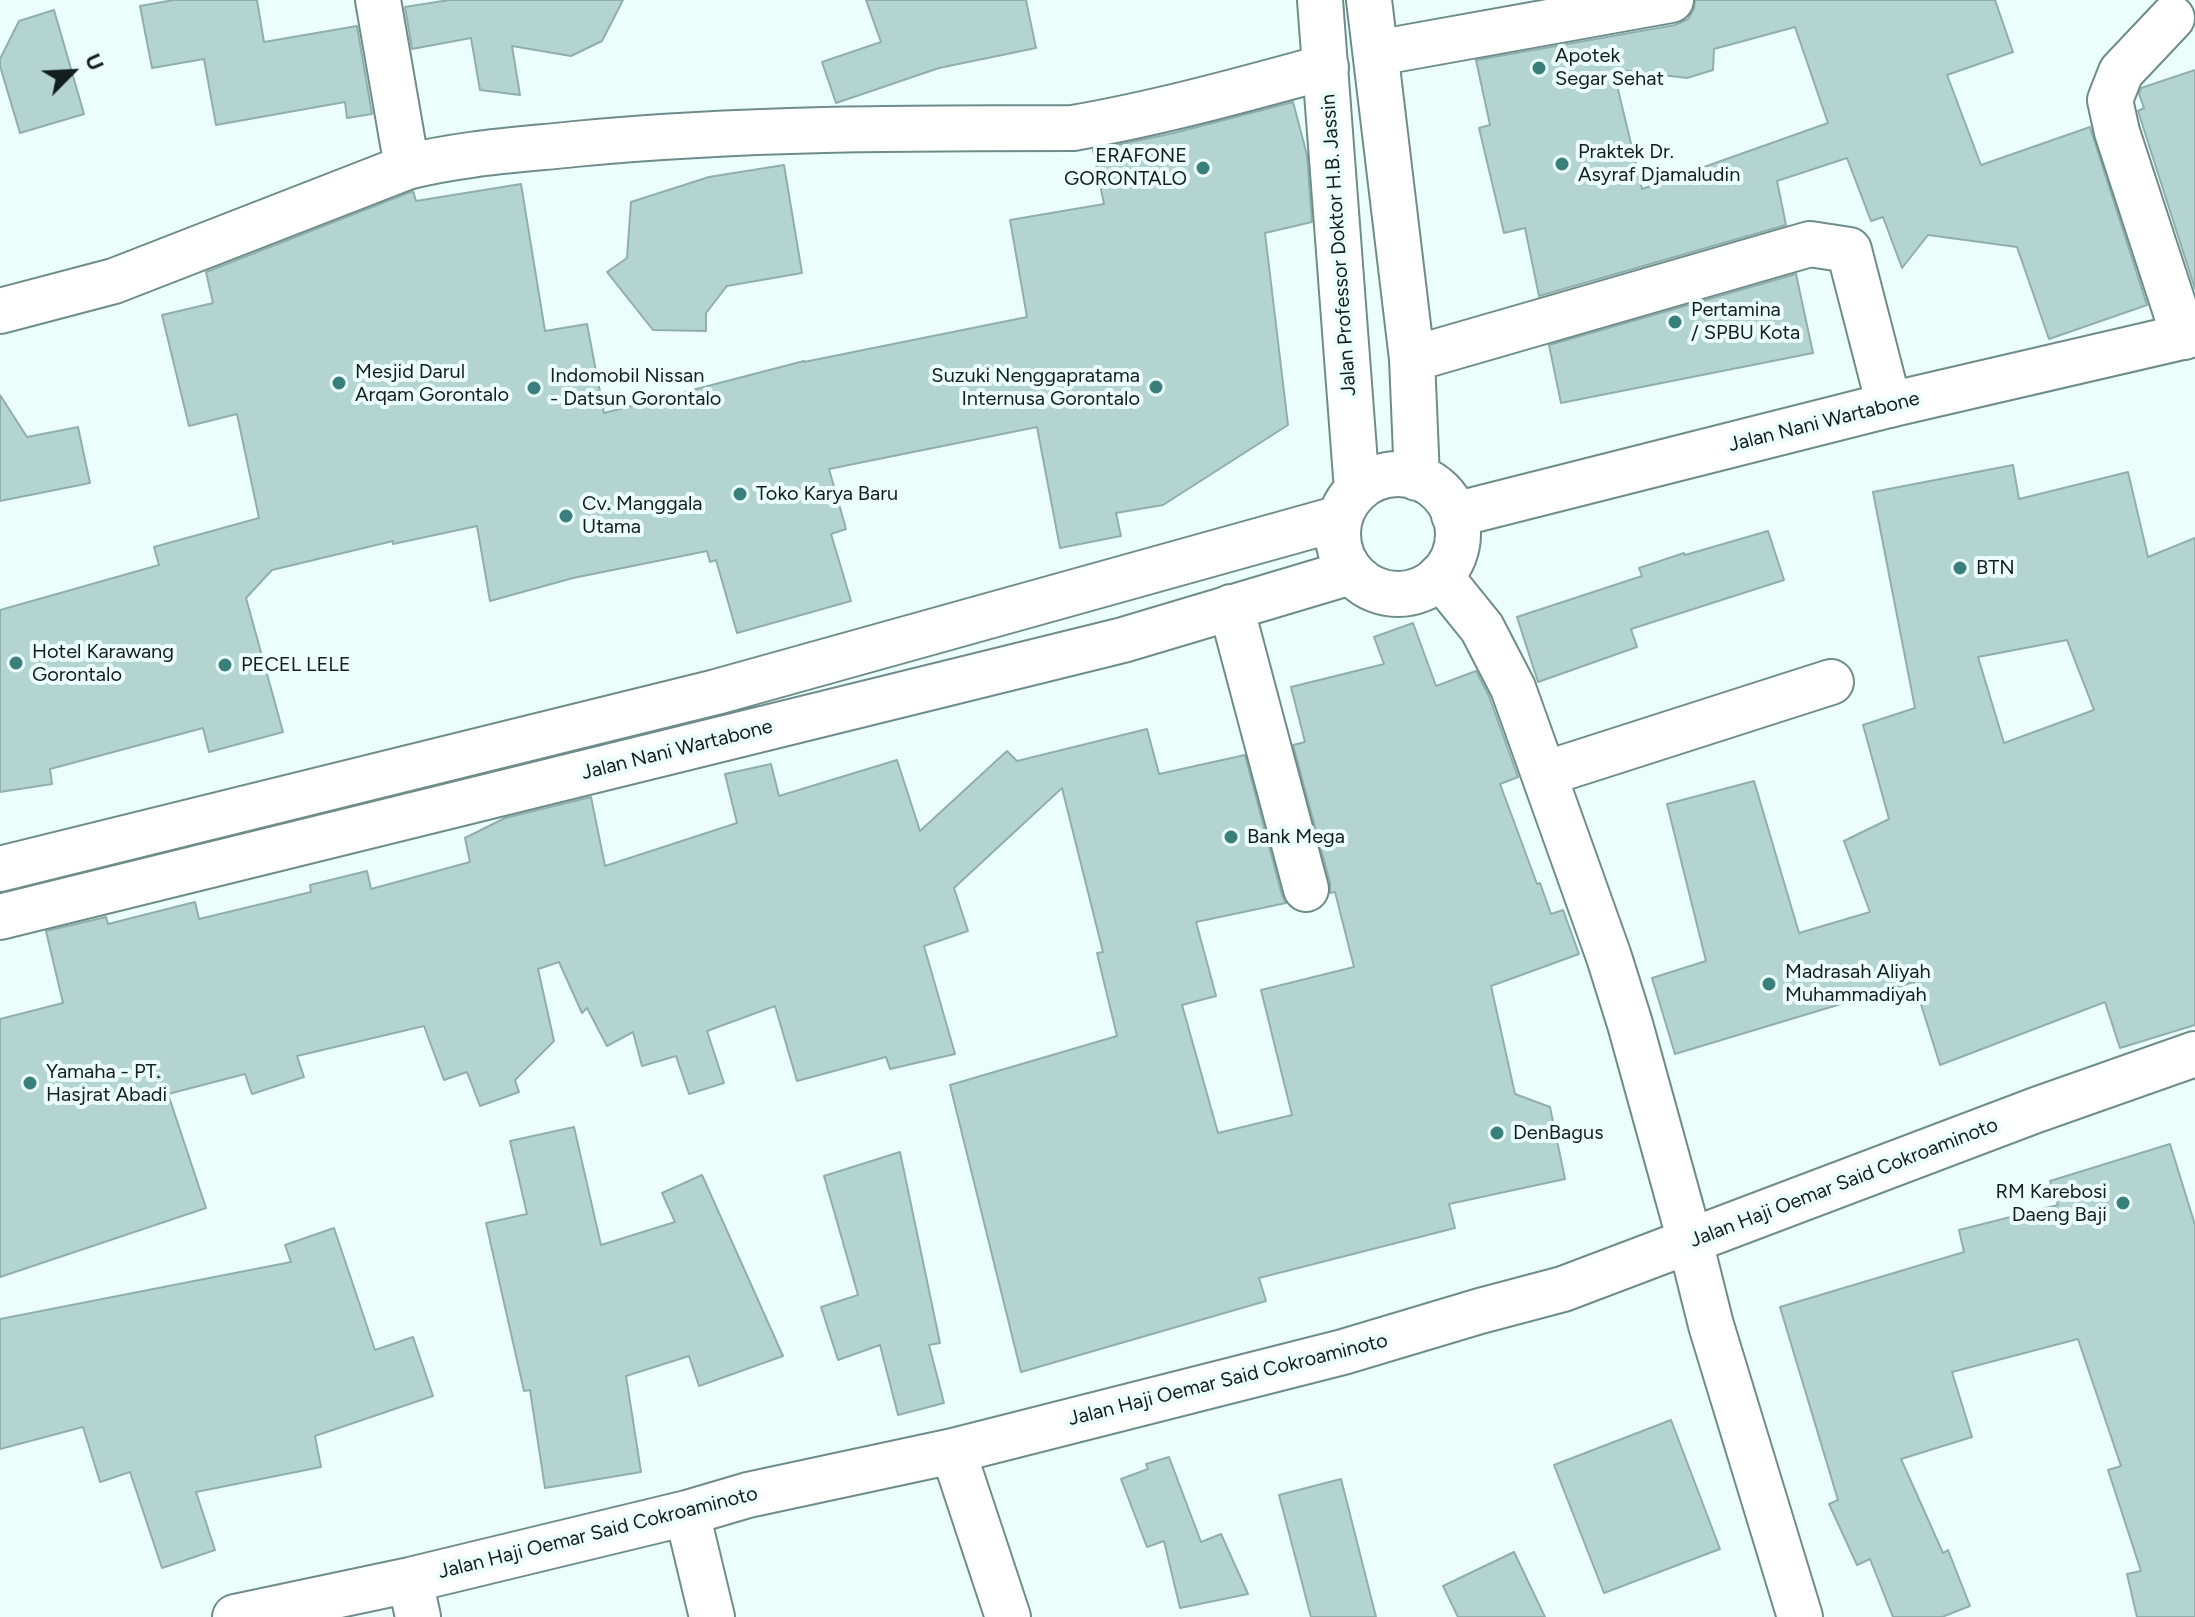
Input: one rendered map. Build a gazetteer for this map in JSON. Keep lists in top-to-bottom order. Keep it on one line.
{"streets":{"main road":["Jalan Professor Doktor H.B. Jassin","Jalan Nani Wartabone","Jalan Haji Oemar Said Cokroaminoto"]},"crossings":[["Jalan Professor Doktor H.B. Jassin","Jalan Nani Wartabone"]],"places":["Apotek Segar Sehat","Praktek Dr. Asyraf Djamaludin","ERAFONE GORONTALO","Pertamina / SPBU Kota","Mesjid Darul Arqam Gorontalo","Suzuki Nenggapratama Internusa Gorontalo","Indomobil Nissan - Datsun Gorontalo","Toko Karya Baru","Cv. Manggala Utama","BTN","Hotel Karawang Gorontalo","PECEL LELE","Bank Mega","Madrasah Aliyah Muhammadiyah","Yamaha - PT. Hasjrat Abadi","DenBagus","RM Karebosi Daeng Baji"],"north":"top right"}
